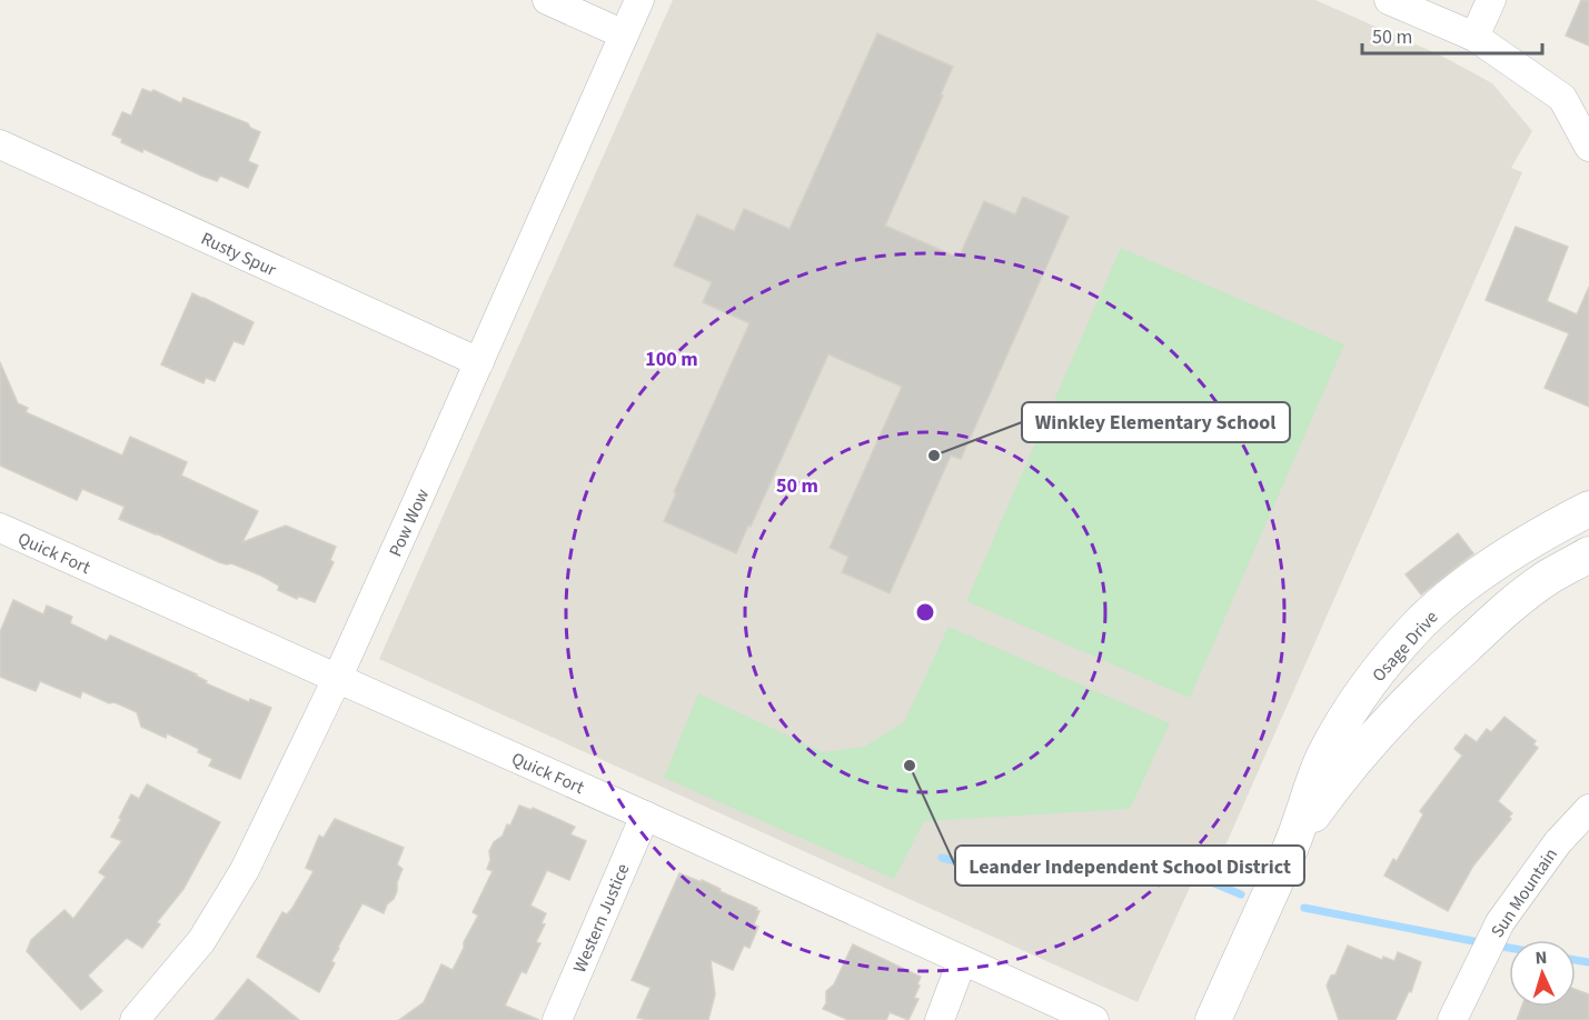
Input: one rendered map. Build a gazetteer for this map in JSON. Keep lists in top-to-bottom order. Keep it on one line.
{"streets":{"street":["Rusty Spur","Pow Wow","Quick Fort","Osage Drive","Sun Mountain","Western Justice"]},"crossings":[["Rusty Spur","Pow Wow"],["Pow Wow","Quick Fort"],["Quick Fort","Western Justice"]],"places":["Winkley Elementary School","Leander Independent School District"],"scale_bar":"50 m","north":"top","rings":["100 m","50 m"]}
